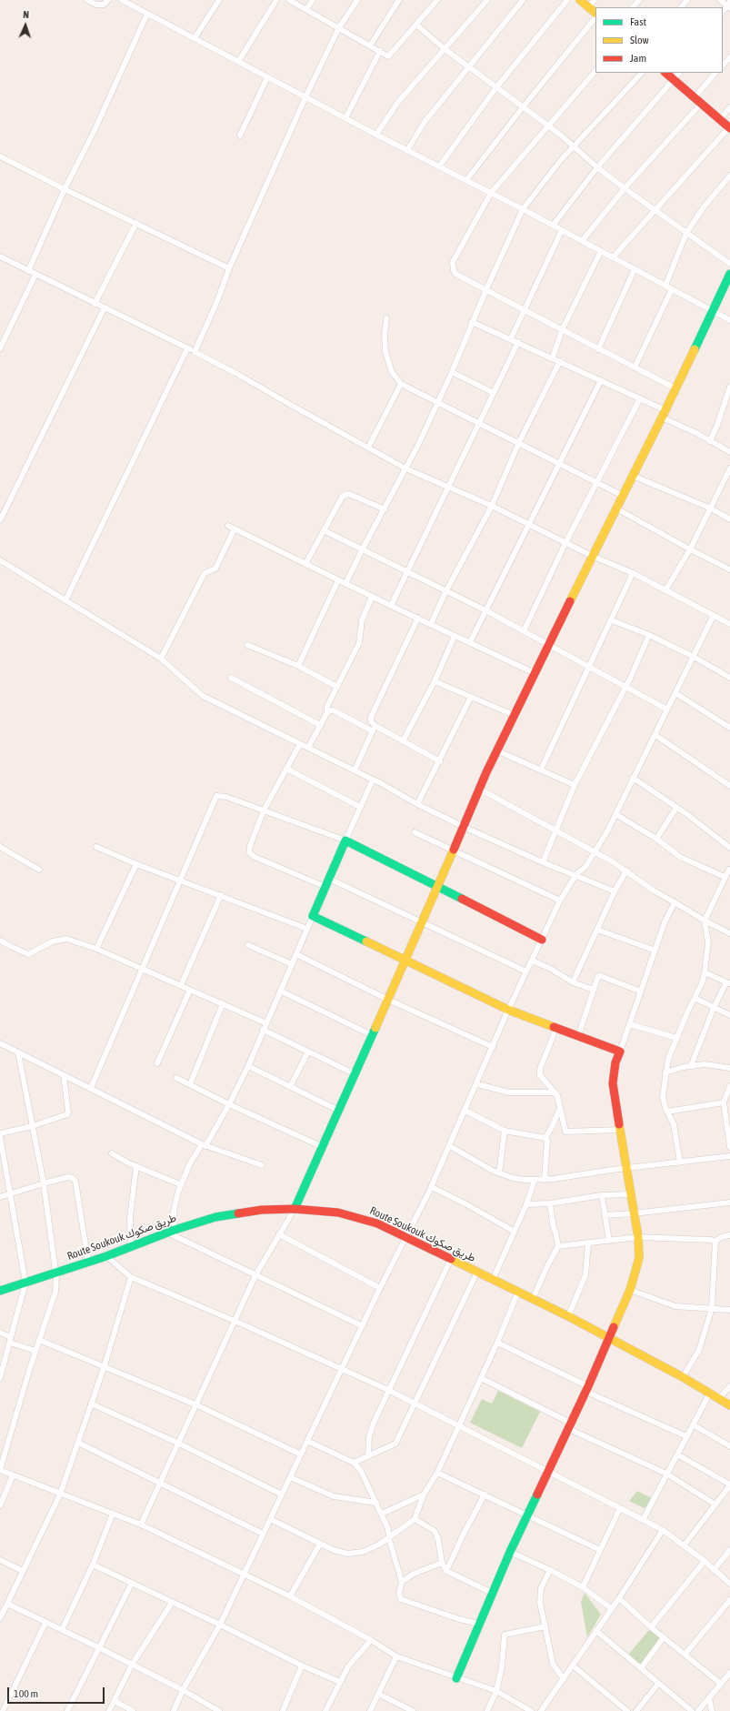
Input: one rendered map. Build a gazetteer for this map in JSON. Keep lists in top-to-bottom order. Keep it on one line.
{"streets":{"street":["Route Soukouk طريق صكوك"]},"legend":["Fast","Slow","Jam"],"scale_bar":"100 m","north":"top"}
